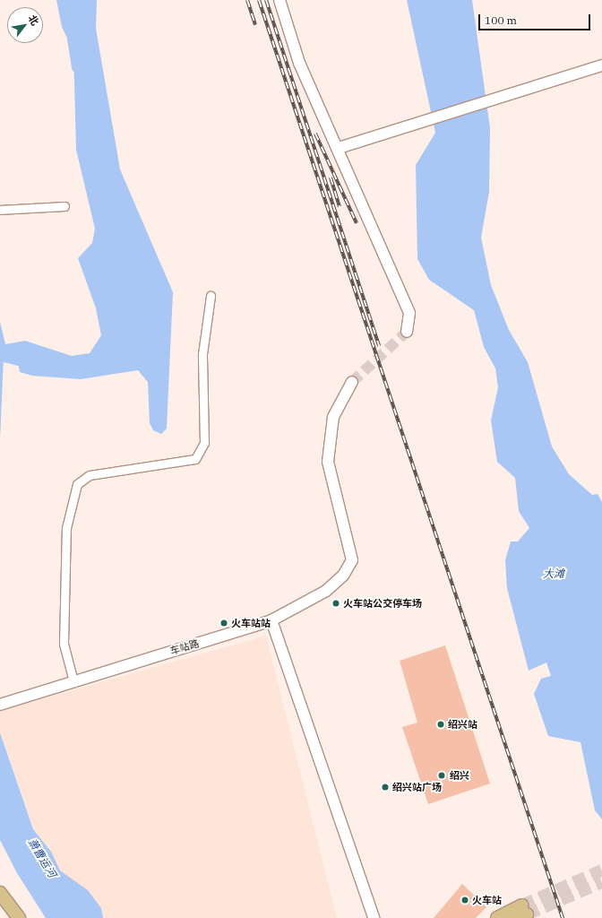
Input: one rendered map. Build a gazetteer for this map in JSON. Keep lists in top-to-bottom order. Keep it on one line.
{"streets":{"street":["车站路"]},"water":["大滩","萧曹运河"],"places":["火车站公交停车场","火车站站","绍兴站","绍兴","绍兴站广场","火车站"],"scale_bar":"100 m","north":"top right"}
